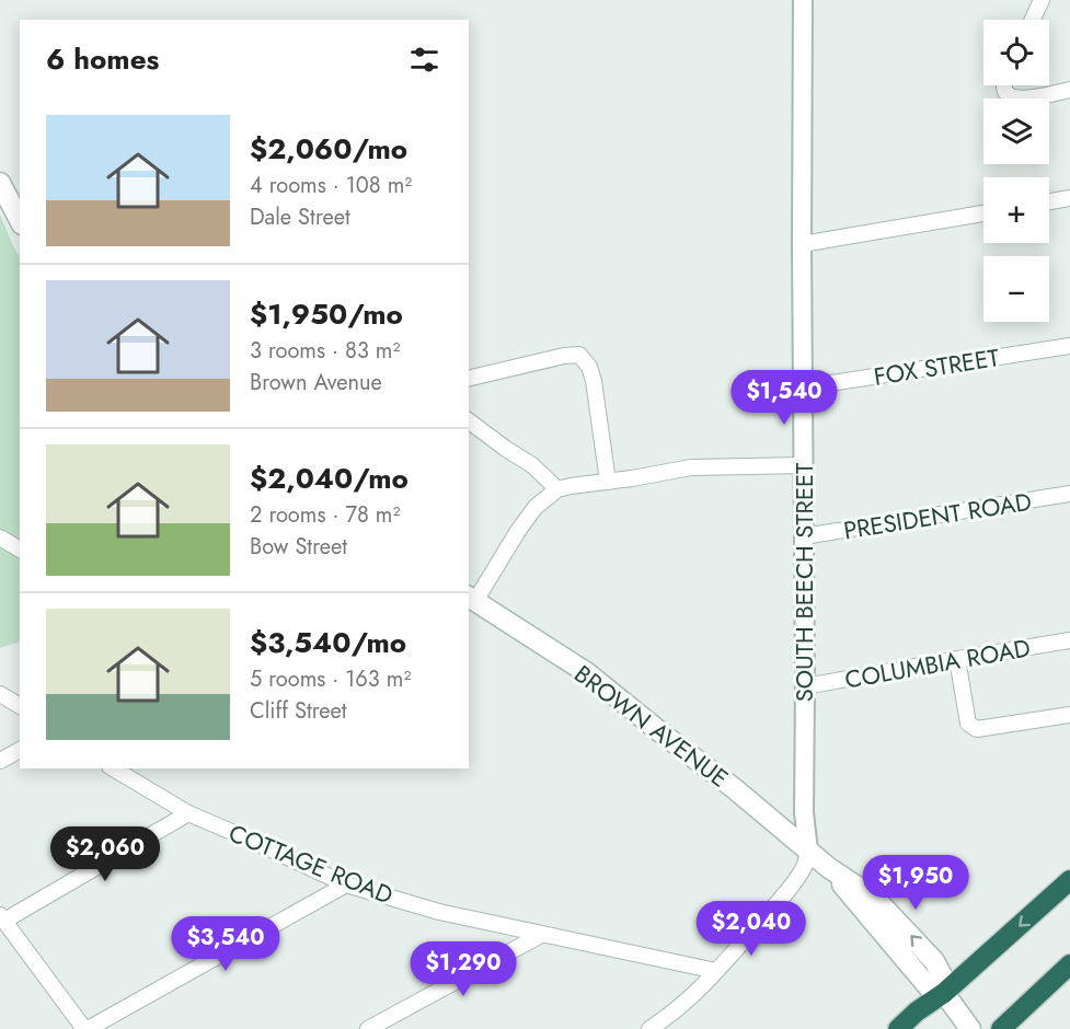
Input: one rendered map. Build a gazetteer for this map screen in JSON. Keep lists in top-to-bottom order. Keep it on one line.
{"streets":{"main road":["BROWN AVENUE"],"street":["FOX STREET","PRESIDENT ROAD","SOUTH BEECH STREET","COLUMBIA ROAD","COTTAGE ROAD"]},"crossings":[["FOX STREET","SOUTH BEECH STREET"],["PRESIDENT ROAD","SOUTH BEECH STREET"],["SOUTH BEECH STREET","COLUMBIA ROAD"],["SOUTH BEECH STREET","BROWN AVENUE"]],"page":{"map_buttons":["+","−"],"heading":"6 homes","list":[{"name":"$2,060/mo","note":"4 rooms · 108 m² · Dale Street"},{"name":"$1,950/mo","note":"3 rooms · 83 m² · Brown Avenue"},{"name":"$2,040/mo","note":"2 rooms · 78 m² · Bow Street"},{"name":"$3,540/mo","note":"5 rooms · 163 m² · Cliff Street"}],"price":["$1,540","$2,060","$1,950","$2,040","$3,540","$1,290"]}}
